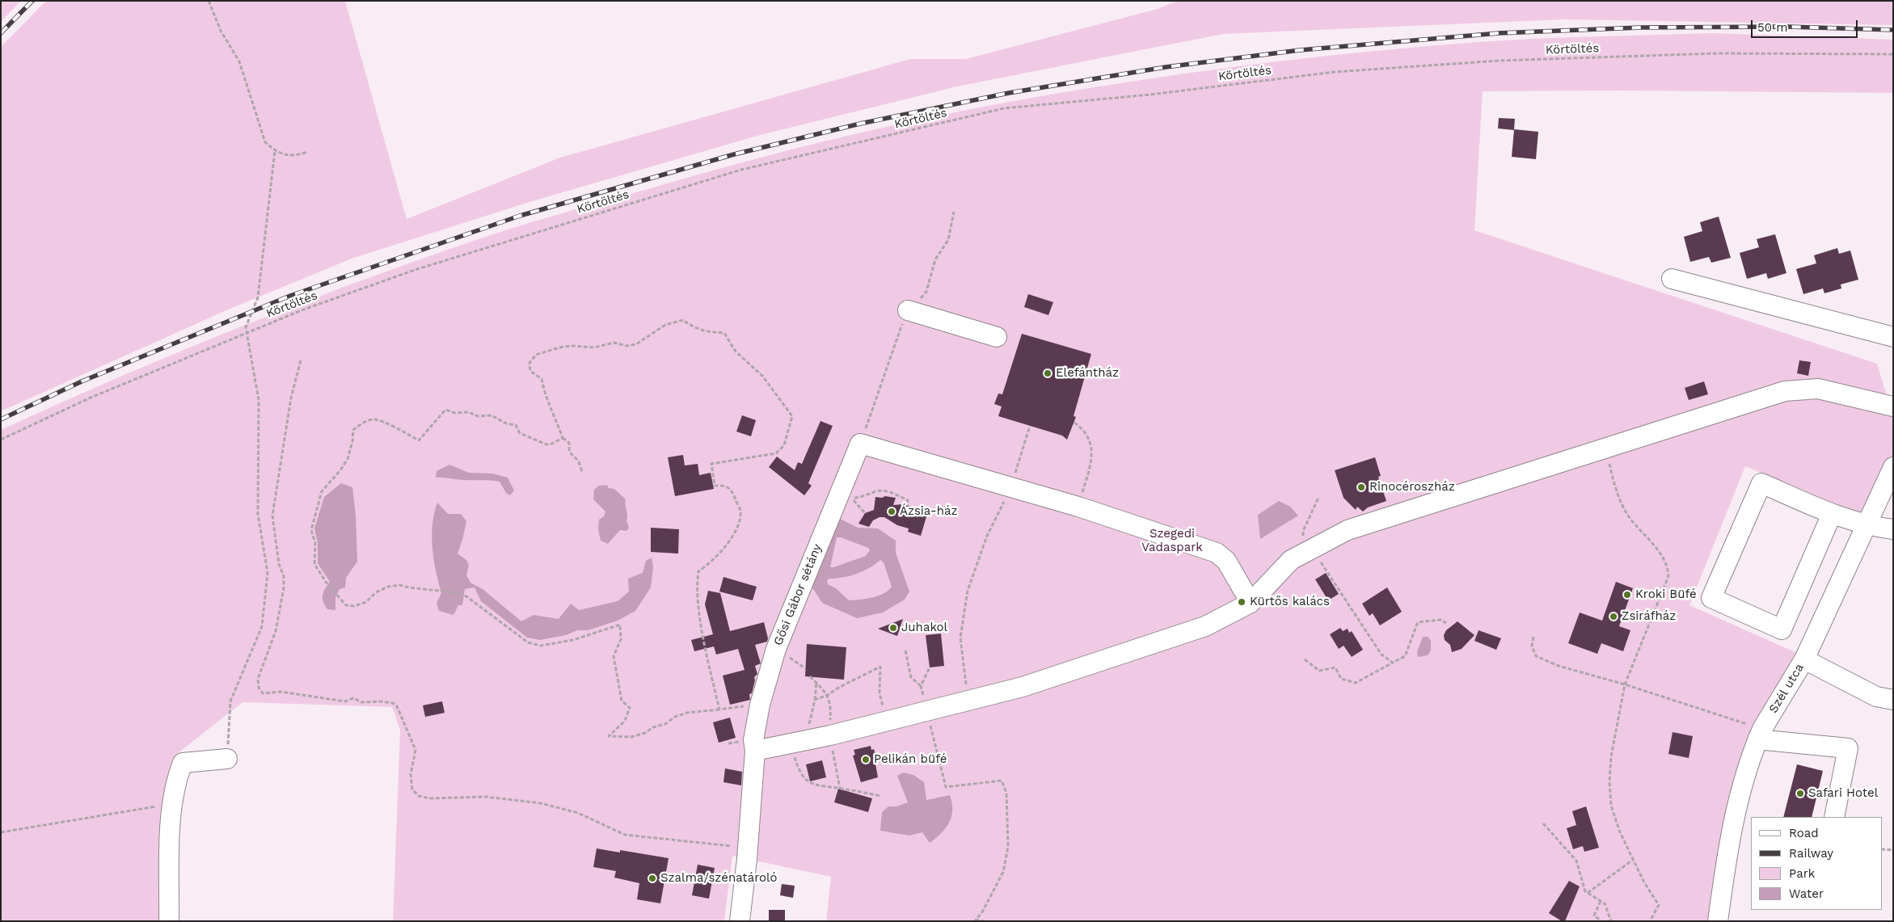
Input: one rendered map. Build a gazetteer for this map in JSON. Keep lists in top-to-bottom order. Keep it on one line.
{"streets":{"street":["Gősi Gábor sétány","Szél utca"],"path":["Körtöltés"]},"parks":["Szegedi Vadaspark"],"places":["Elefántház","Rinocéroszház","Ázsia-ház","Kroki Büfé","Kürtős kalács","Zsiráfház","Juhakol","Pelikán büfé","Safari Hotel","Szalma/szénatároló"],"legend":["Road","Railway","Park","Water"],"scale_bar":"50 m"}
